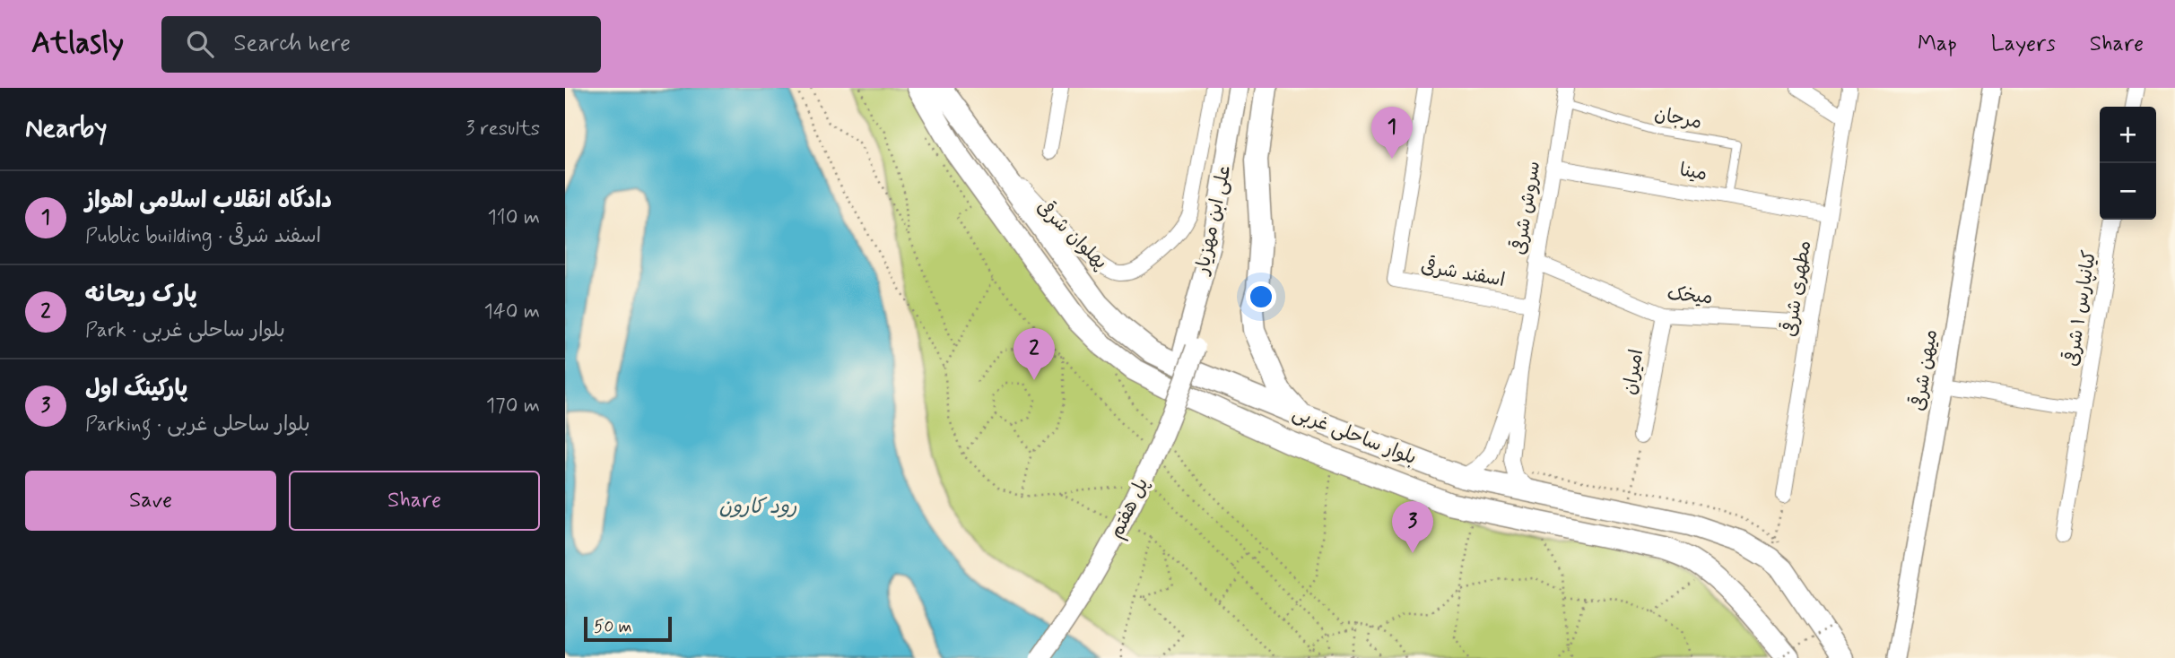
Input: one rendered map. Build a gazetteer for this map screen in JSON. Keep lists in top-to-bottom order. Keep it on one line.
{"streets":{"main road":["علی ابن مهزیار","بلوار ساحلی غربی","پل هفتم"],"street":["مینا","سروش شرقی","پهلوان شرقی","اسفند شرقی","مطهری شرقی","میخک","کیانپارس ۱ شرقی","میهن شرقی","امیران"],"lane":["مرجان"]},"crossings":[["مرجان","مینا"],["مرجان","سروش شرقی"],["مینا","سروش شرقی"],["مینا","مطهری شرقی"],["سروش شرقی","اسفند شرقی"],["سروش شرقی","میخک"],["علی ابن مهزیار","پل هفتم"],["پهلوان شرقی","بلوار ساحلی غربی"],["مطهری شرقی","میخک"],["میخک","امیران"]],"water":["رود کارون"],"scale_bar":"50 m","page":{"header":"Atlasly","search":"Search here","nav":["Map","Layers","Share"],"heading":["Nearby","3 results"],"map_buttons":["+","−"],"pins":["1","2","3"],"list":[{"mark":"1","name":"دادگاه انقلاب اسلامی اهواز","note":"Public building · اسفند شرقی","value":"110 m"},{"mark":"2","name":"پارک ریحانه","note":"Park · بلوار ساحلی غربی","value":"140 m"},{"mark":"3","name":"پارکینگ اول","note":"Parking · بلوار ساحلی غربی","value":"170 m"}],"buttons":["Save","Share"],"scale":"50 m"}}
